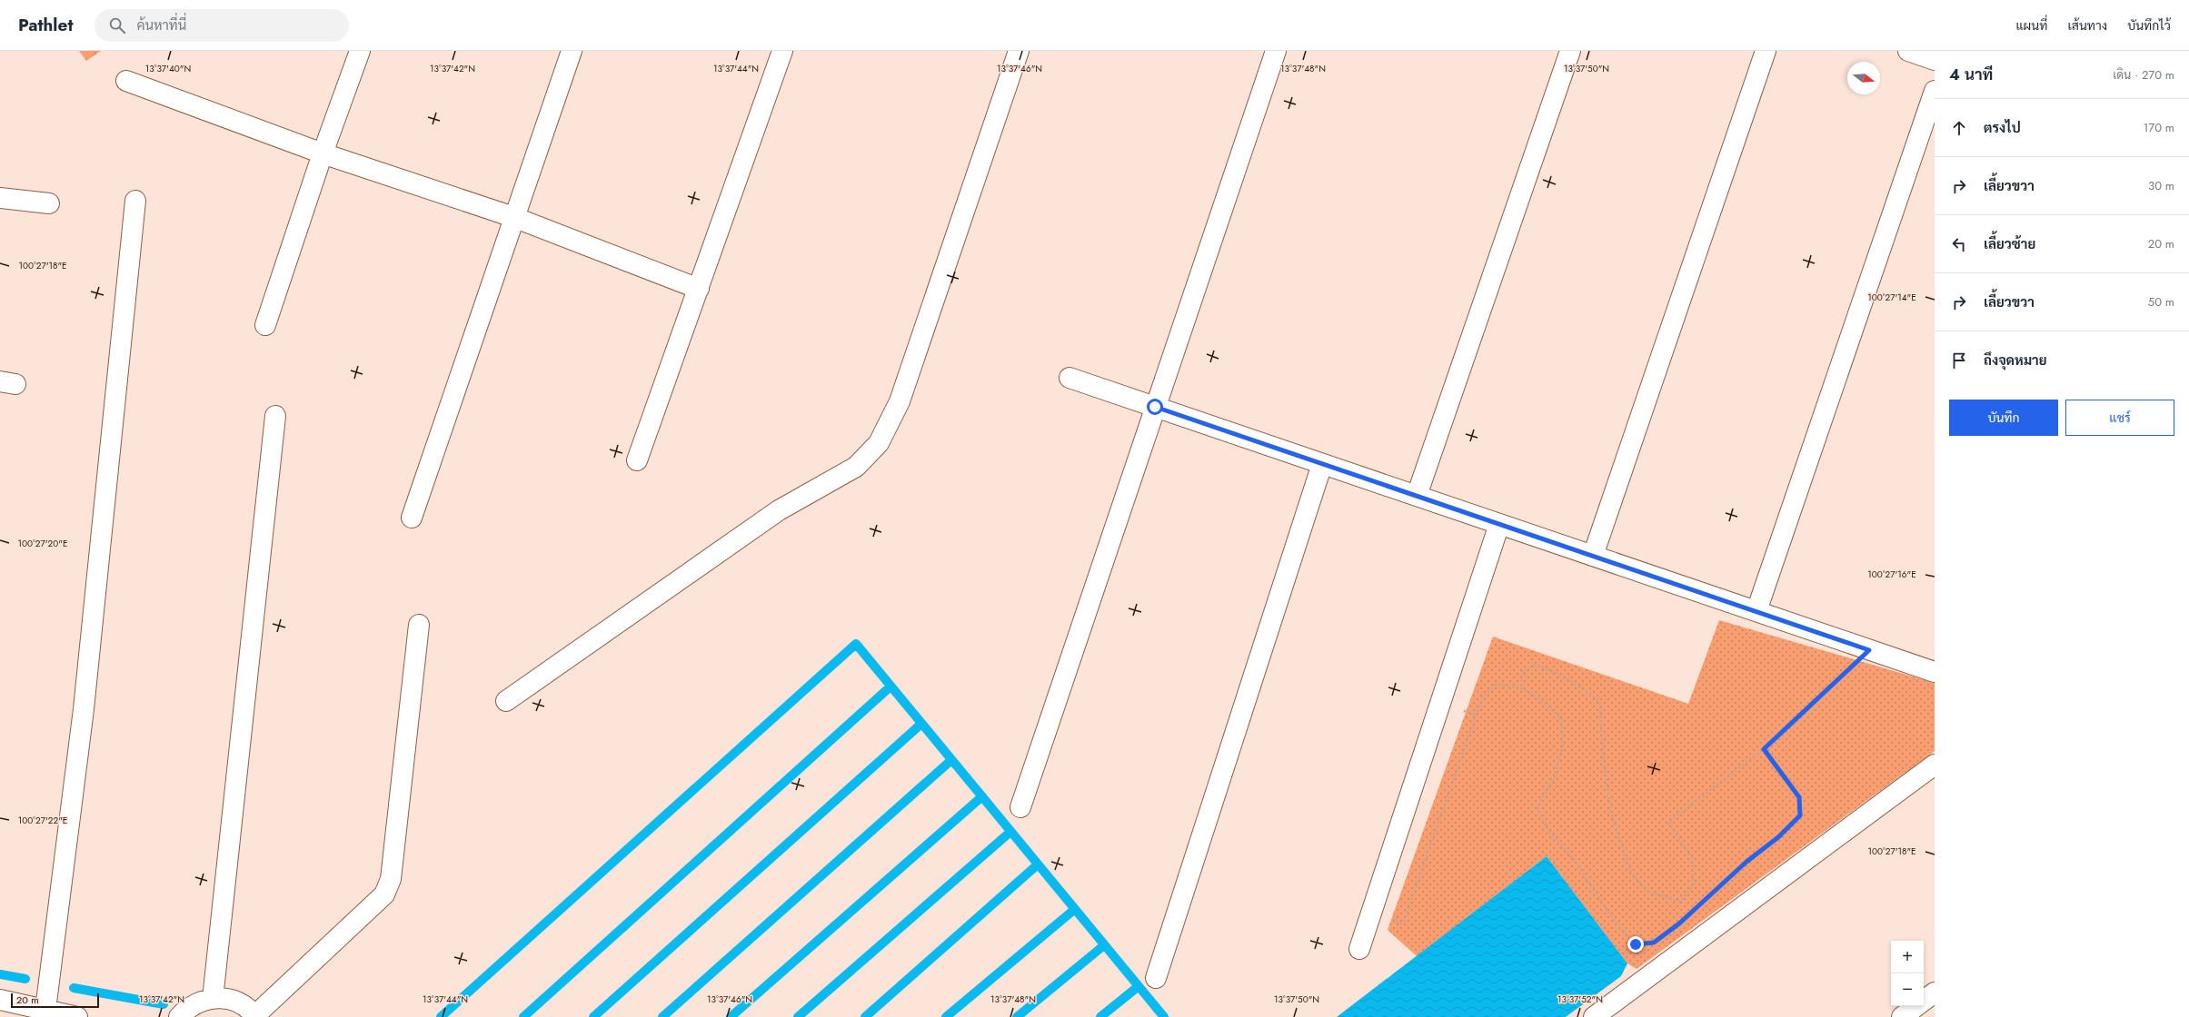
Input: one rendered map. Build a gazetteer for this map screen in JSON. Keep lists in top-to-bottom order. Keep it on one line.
{"scale_bar":"20 m","north":"right","page":{"header":"Pathlet","search":"ค้นหาที่นี่","nav":["แผนที่","เส้นทาง","บันทึกไว้"],"heading":["4 นาที","เดิน · 270 m"],"list":[["ตรงไป","170 m"],["เลี้ยวขวา","30 m"],["เลี้ยวซ้าย","20 m"],["เลี้ยวขวา","50 m"],"ถึงจุดหมาย"],"buttons":["บันทึก","แชร์"],"map_buttons":["+","−"],"scale":"20 m"},"coordinates":["13°37'40\"N","13°37'42\"N","13°37'44\"N","13°37'46\"N","13°37'48\"N","13°37'50\"N","100°27'18\"E","100°27'14\"E","100°27'20\"E","100°27'16\"E","100°27'22\"E","13°37'52\"N"]}
